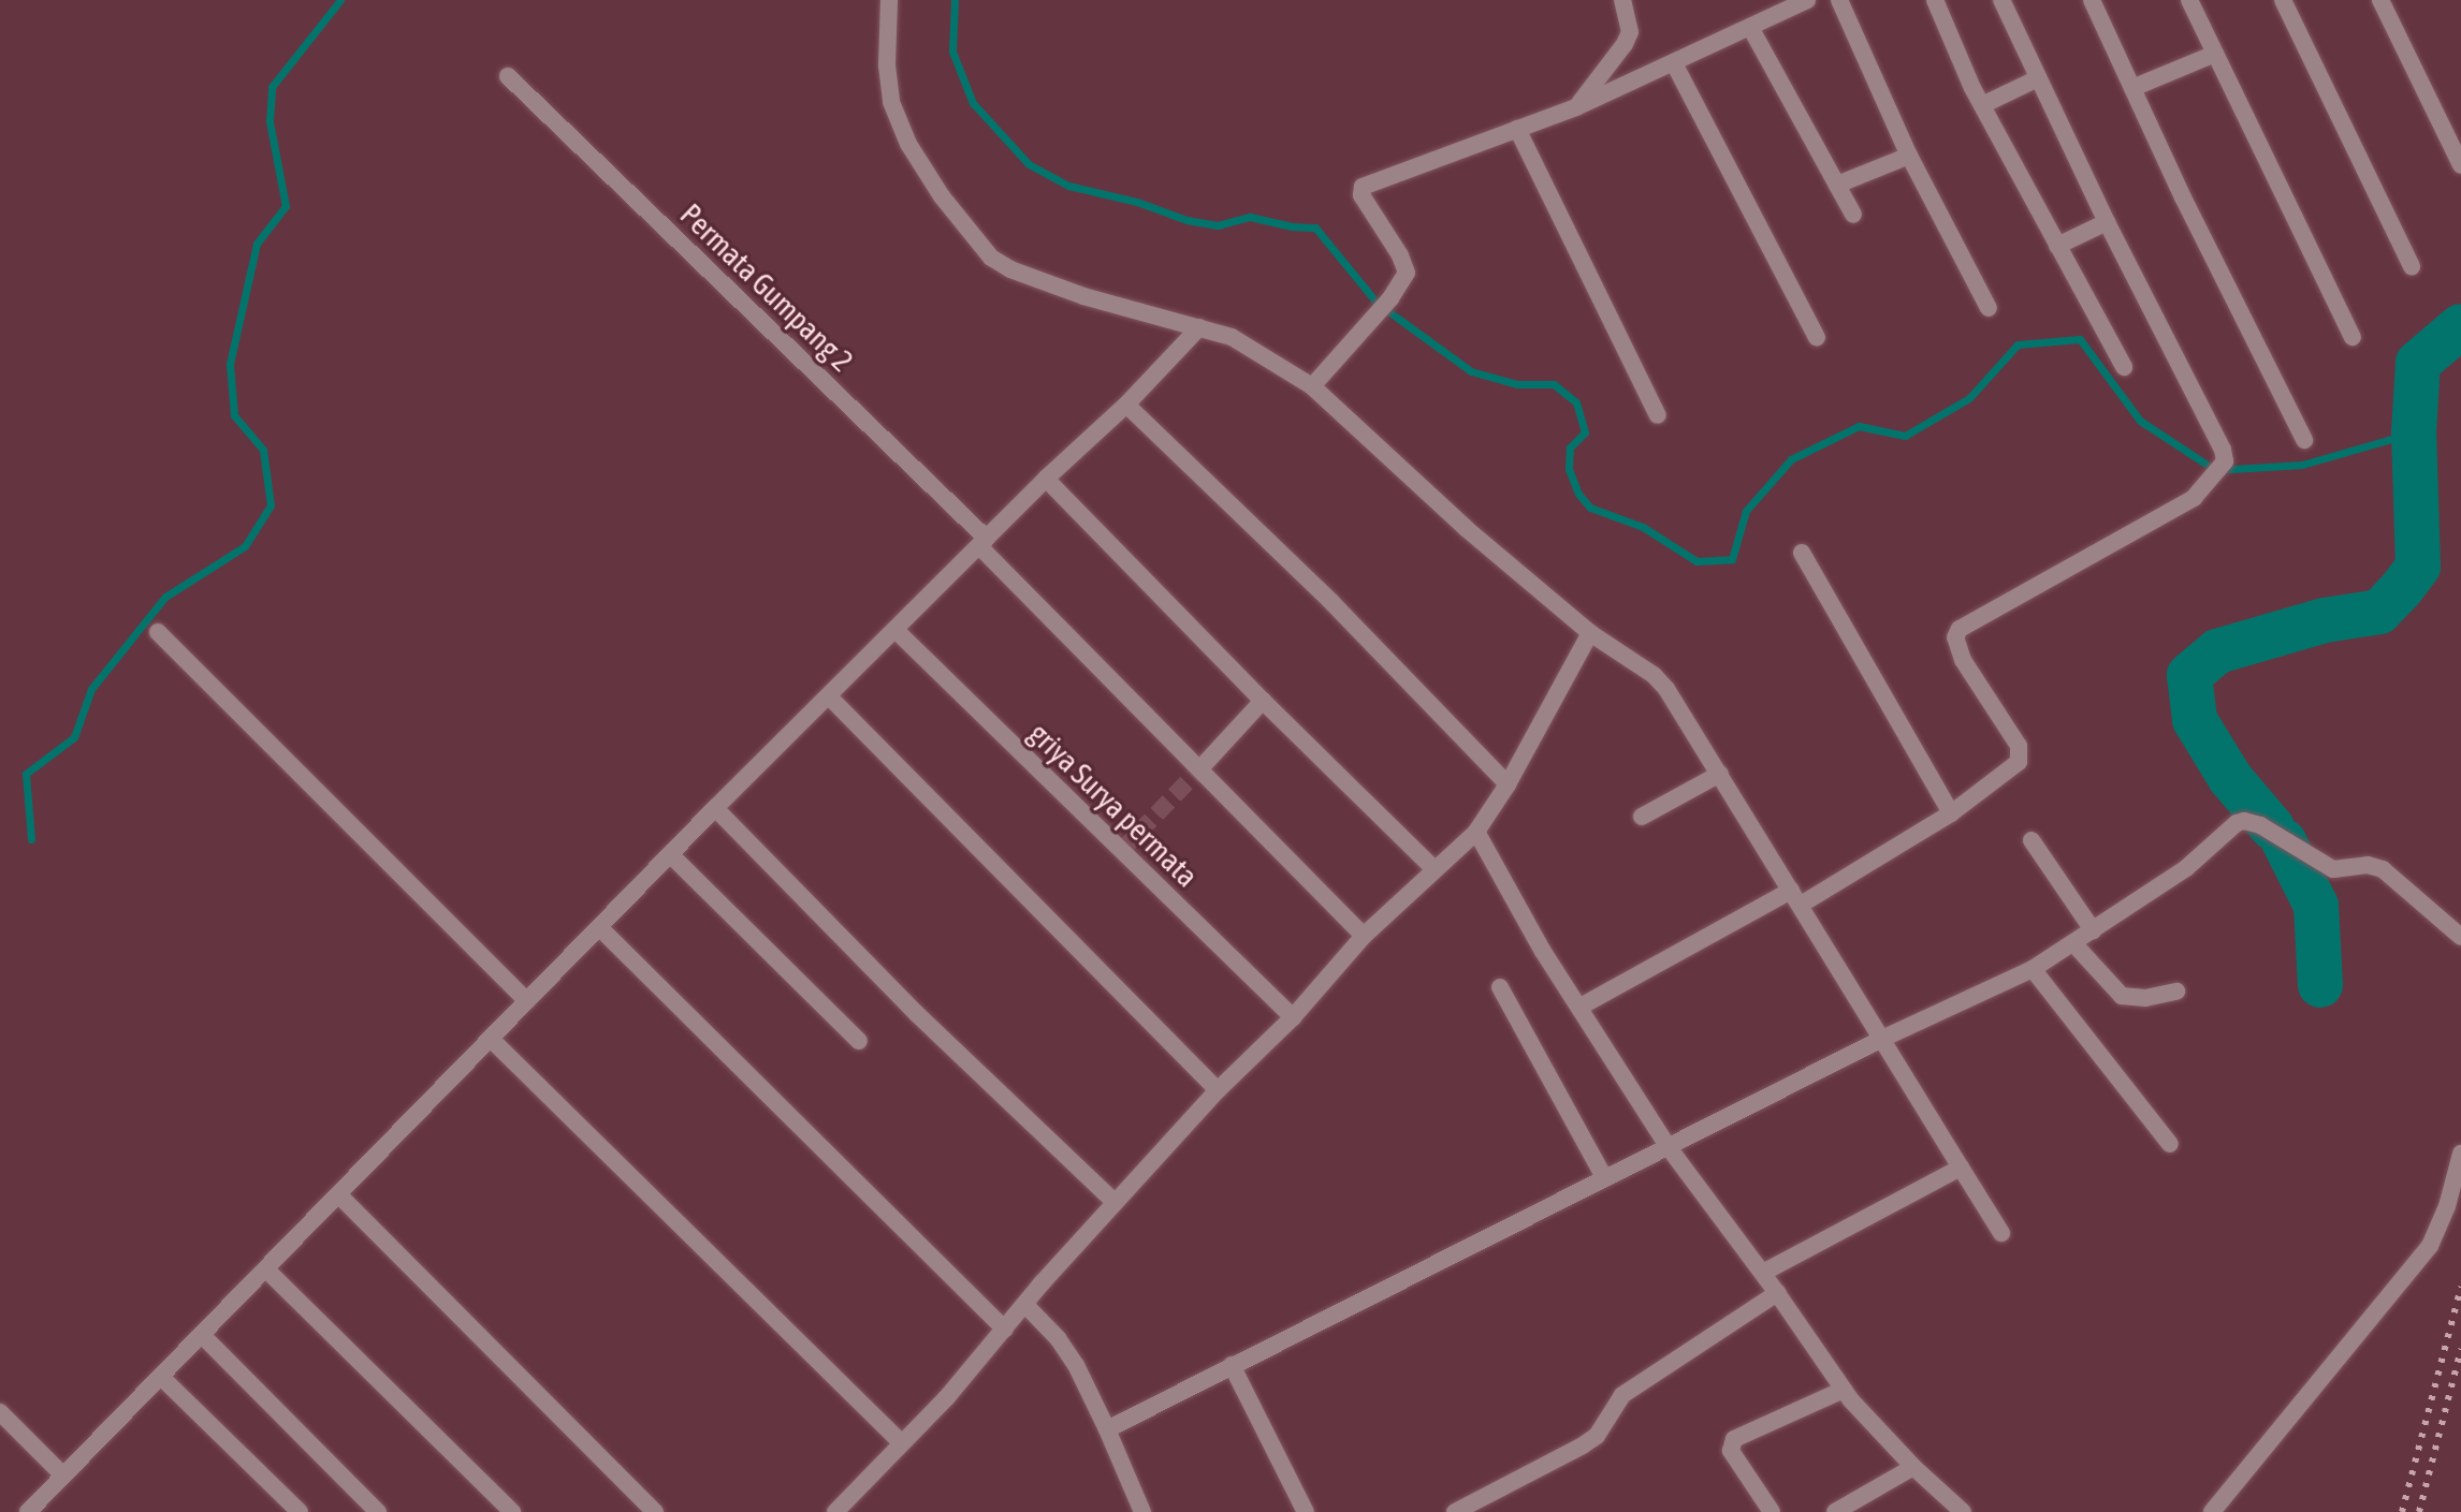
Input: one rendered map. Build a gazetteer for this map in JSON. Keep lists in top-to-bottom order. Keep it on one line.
{"streets":{"street":["Permata Gumpang 2","griya Surya permata"]}}
